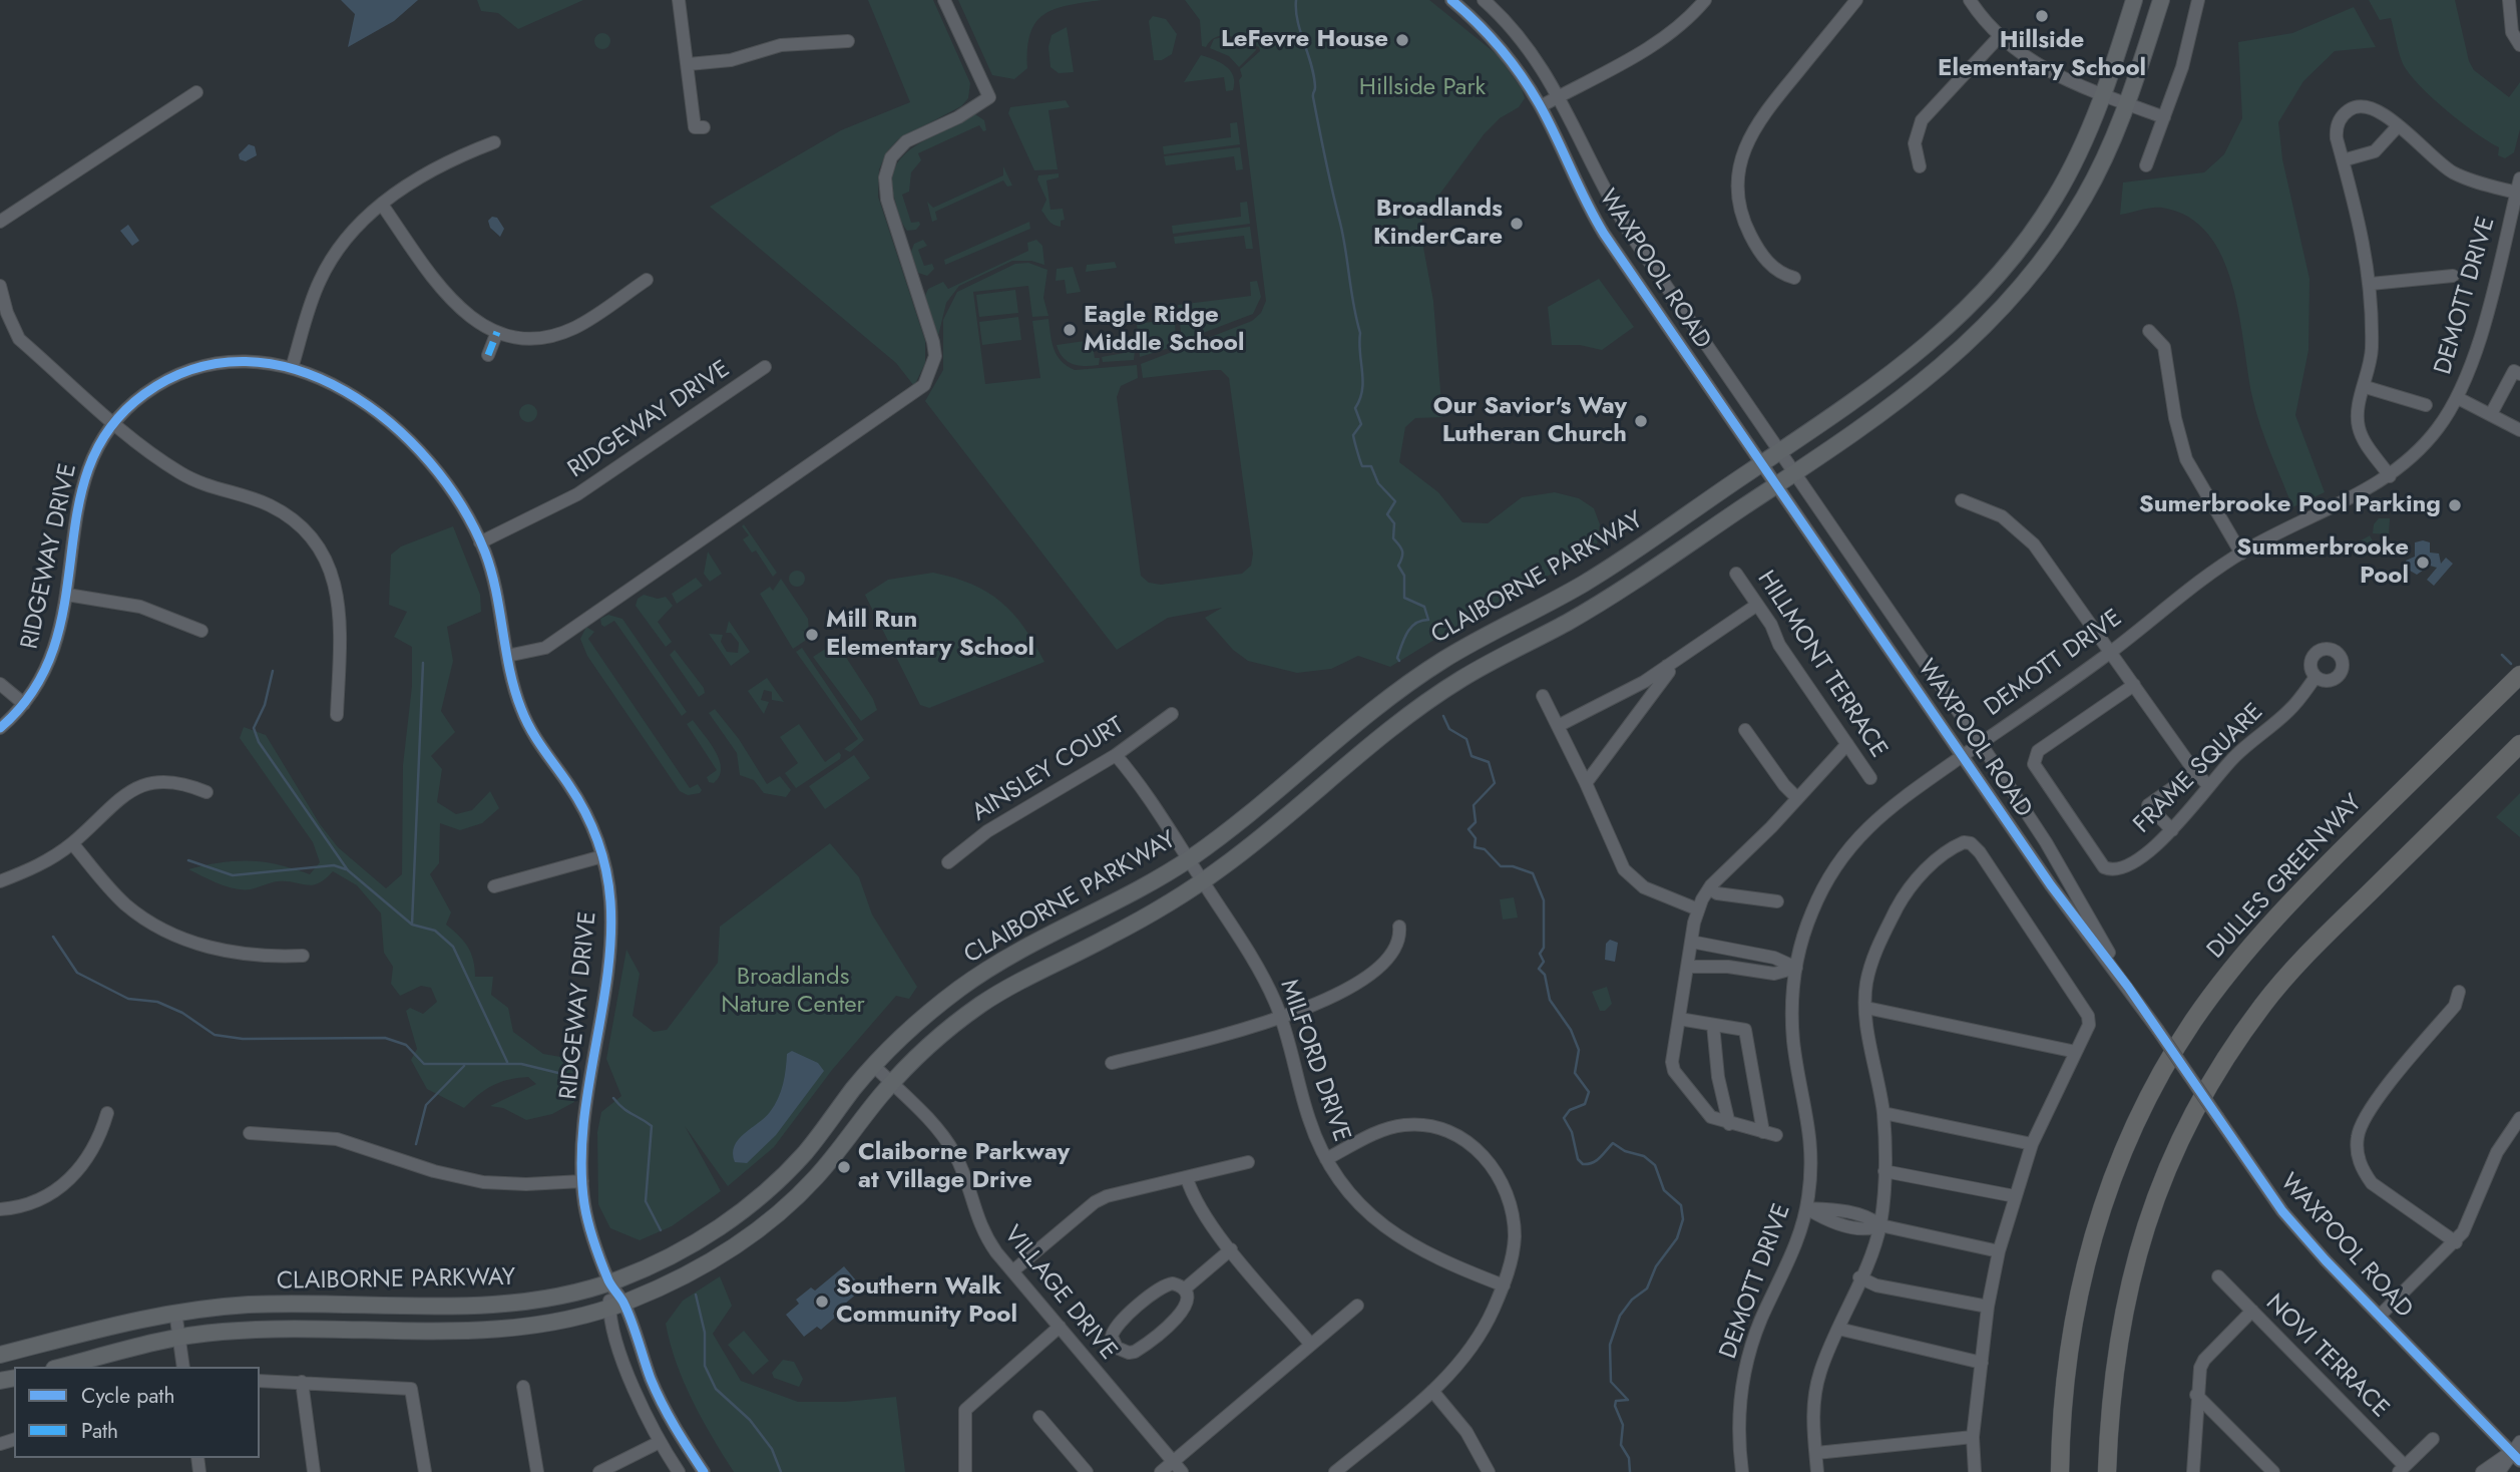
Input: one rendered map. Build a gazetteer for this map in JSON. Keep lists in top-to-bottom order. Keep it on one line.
{"streets":{"highway":["DULLES GREENWAY"],"main road":["CLAIBORNE PARKWAY"],"street":["WAXPOOL ROAD","DEMOTT DRIVE","RIDGEWAY DRIVE","HILLMONT TERRACE","FRAME SQUARE","AINSLEY COURT","MILFORD DRIVE","VILLAGE DRIVE","NOVI TERRACE"]},"crossings":[["WAXPOOL ROAD","DEMOTT DRIVE"],["WAXPOOL ROAD","CLAIBORNE PARKWAY"],["RIDGEWAY DRIVE","CLAIBORNE PARKWAY"],["CLAIBORNE PARKWAY","MILFORD DRIVE"],["CLAIBORNE PARKWAY","VILLAGE DRIVE"],["AINSLEY COURT","MILFORD DRIVE"]],"parks":["Hillside Park","Broadlands Nature Center"],"places":["Hillside Elementary School","LeFevre House","Broadlands KinderCare","Eagle Ridge Middle School","Our Savior's Way Lutheran Church","Sumerbrooke Pool Parking","Summerbrooke Pool","Mill Run Elementary School","Claiborne Parkway at Village Drive","Southern Walk Community Pool"],"legend":["Cycle path","Path"]}
